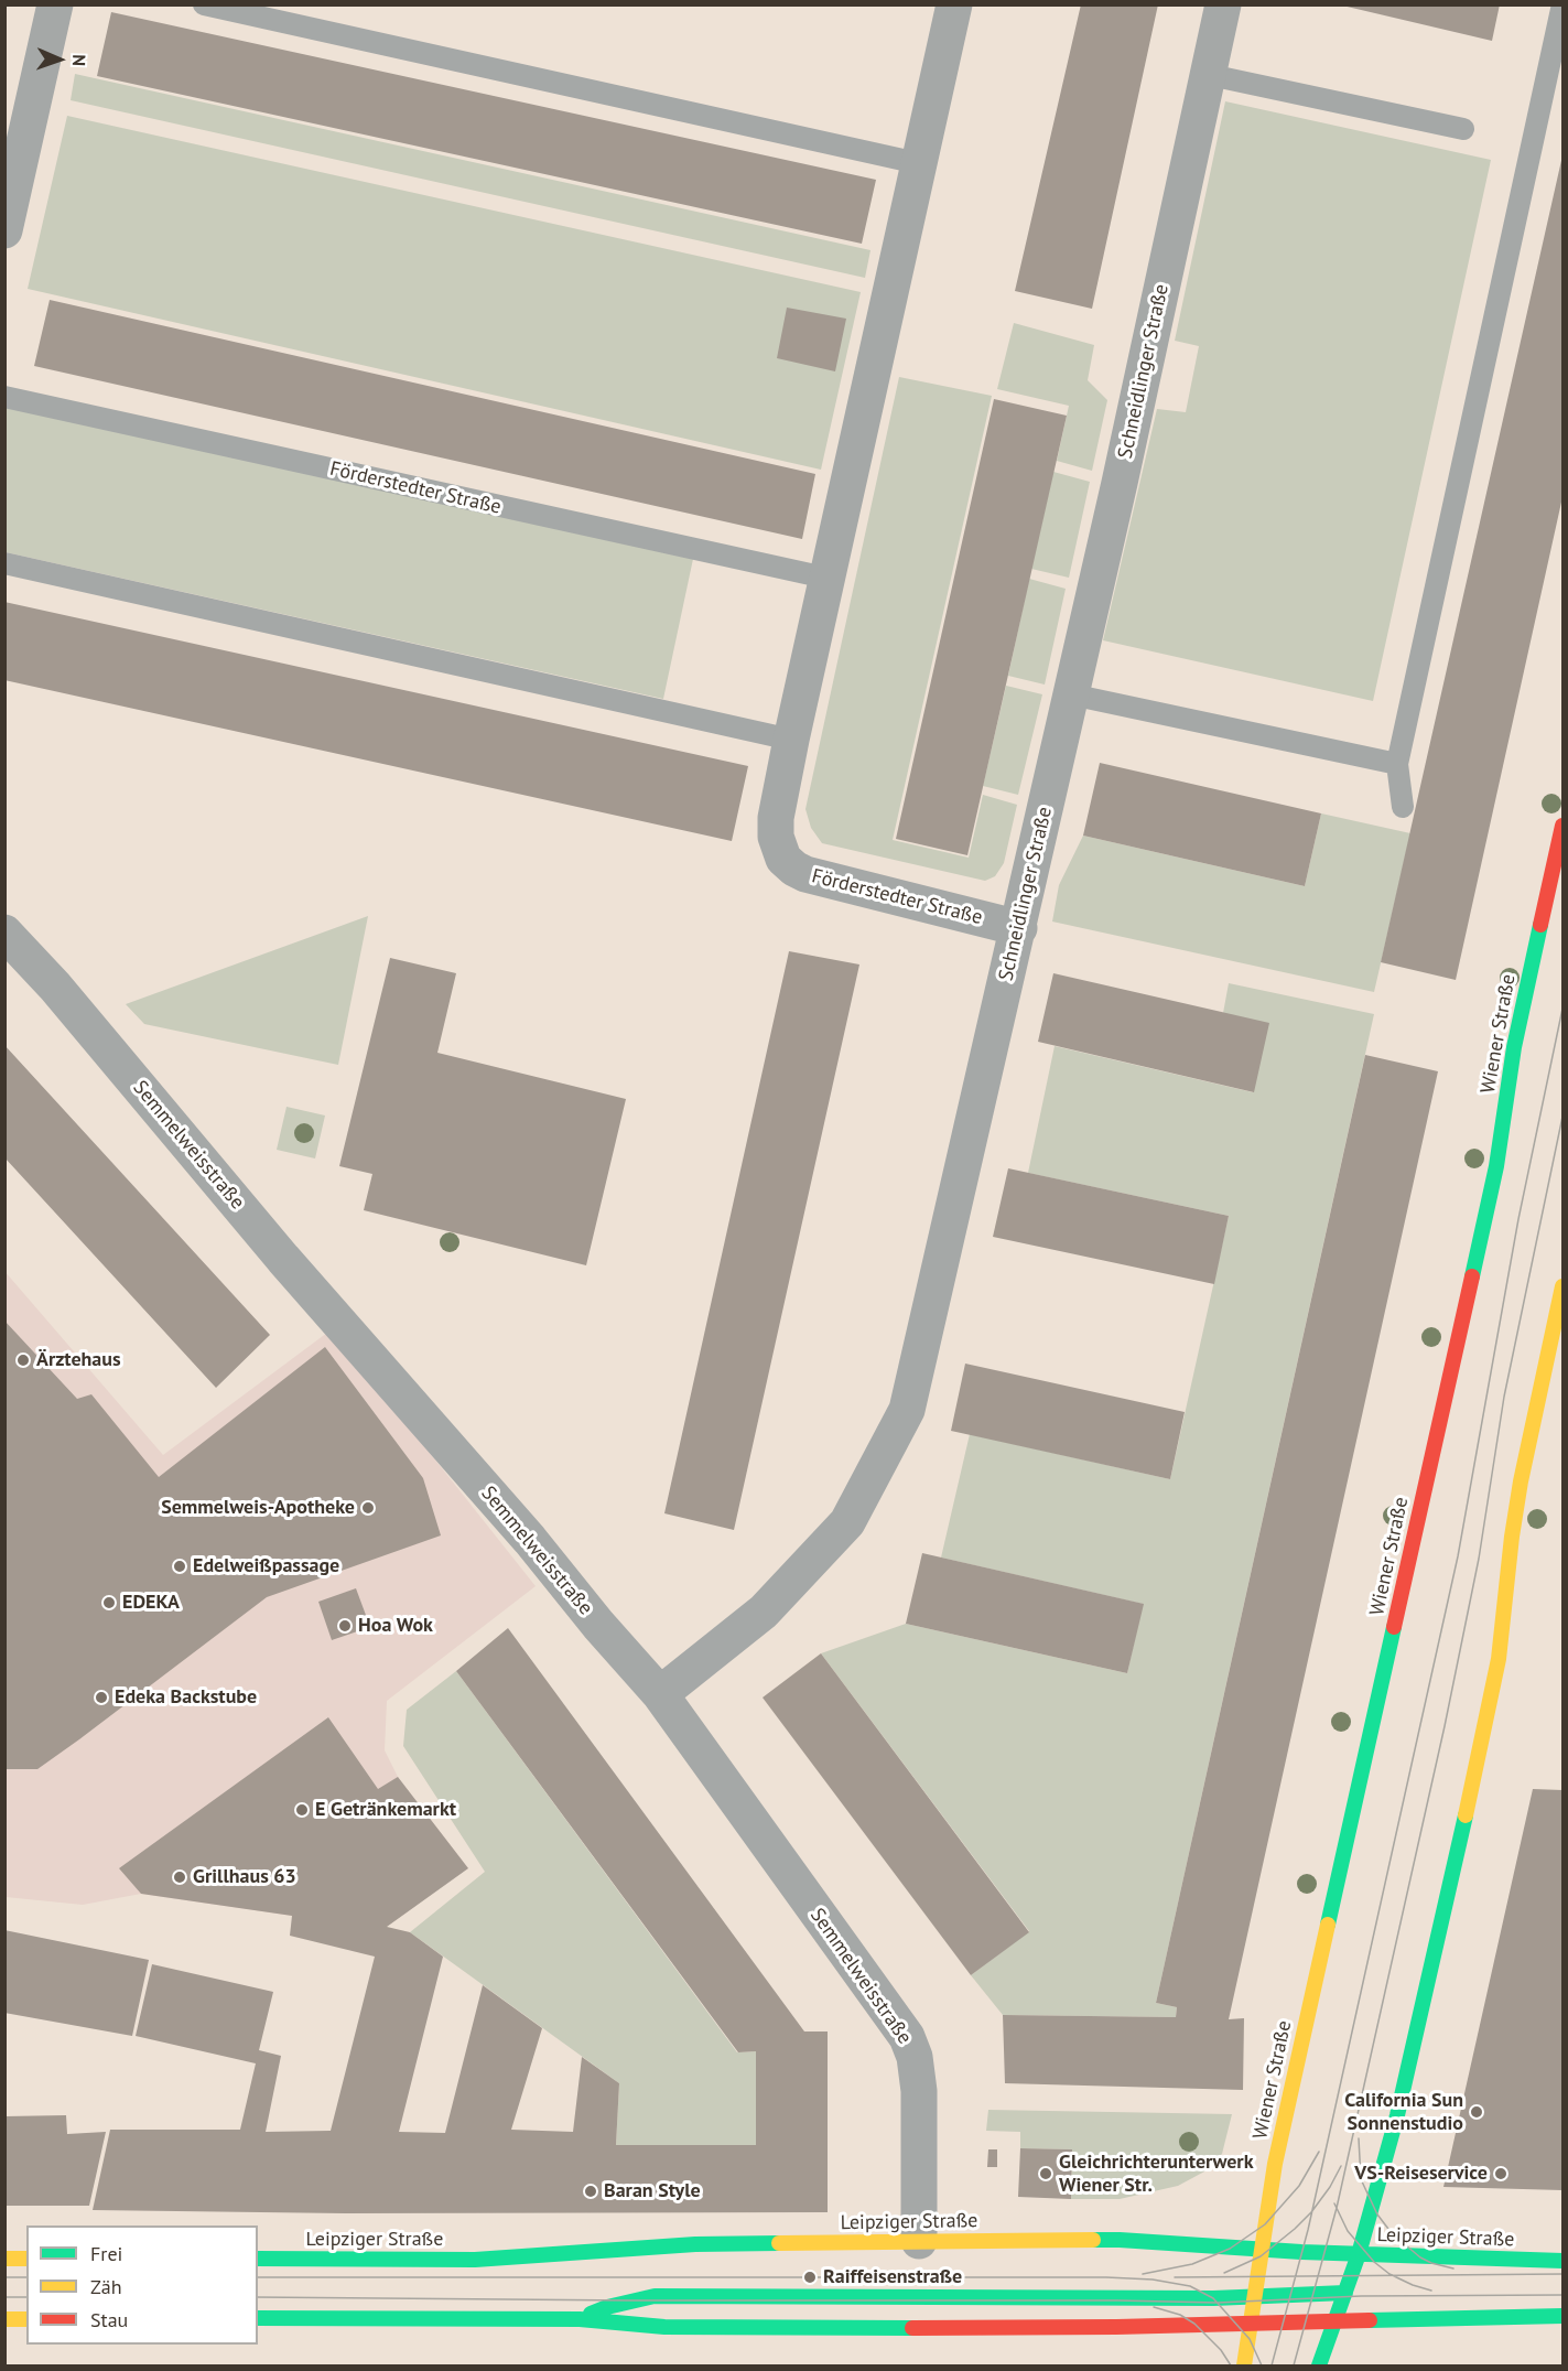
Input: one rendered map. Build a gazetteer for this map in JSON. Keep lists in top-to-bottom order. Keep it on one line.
{"streets":{"main road":["Wiener Straße","Leipziger Straße"],"street":["Schneidlinger Straße","Förderstedter Straße","Semmelweisstraße"]},"crossings":[["Schneidlinger Straße","Förderstedter Straße"],["Schneidlinger Straße","Semmelweisstraße"],["Wiener Straße","Leipziger Straße"],["Semmelweisstraße","Leipziger Straße"]],"places":["Ärztehaus","Semmelweis-Apotheke","Edelweißpassage","EDEKA","Hoa Wok","Edeka Backstube","E Getränkemarkt","Grillhaus 63","California Sun Sonnenstudio","Gleichrichterunterwerk Wiener Str.","VS-Reiseservice","Baran Style","Raiffeisenstraße"],"legend":["Frei","Zäh","Stau"],"north":"right"}
